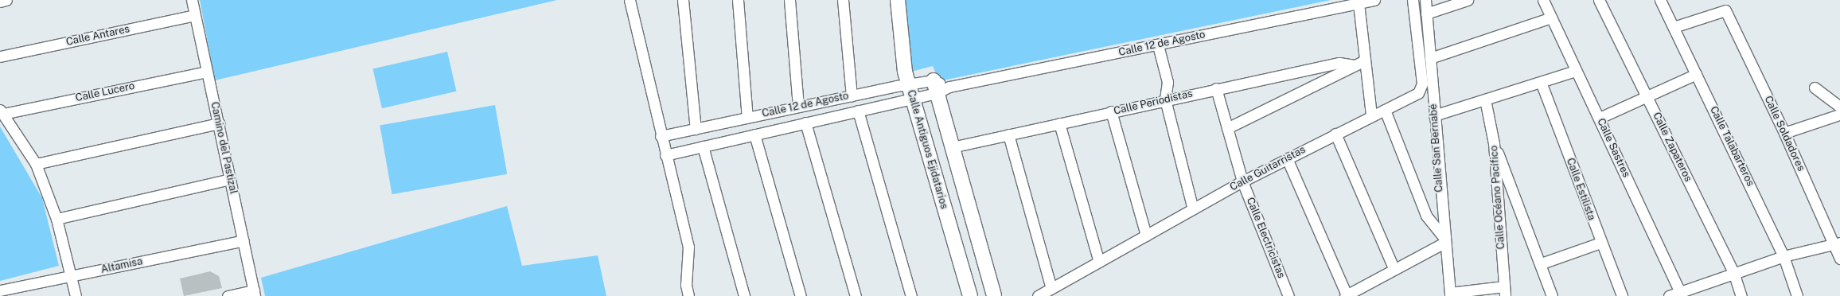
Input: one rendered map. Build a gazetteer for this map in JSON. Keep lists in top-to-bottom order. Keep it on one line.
{"streets":{"street":["Calle Antares","Calle 12 de Agosto","Calle Lucero","Calle Periodistas","Calle Soldadores","Calle Talabarteros","Calle Zapateros","Camino del Pastizal","Calle San Bernabé","Calle Sastres","Calle Antiguos Ejidatarios","Calle Guitarristas","Calle Estilista","Calle Océano Pacífico","Calle Electricistas","Altamisa"]},"crossings":[["Calle Antares","Camino del Pastizal"],["Calle 12 de Agosto","Calle Antiguos Ejidatarios"],["Calle Lucero","Camino del Pastizal"],["Calle Periodistas","Calle Electricistas"],["Calle Soldadores","Calle Talabarteros"],["Camino del Pastizal","Altamisa"],["Calle Guitarristas","Calle Electricistas"]]}
